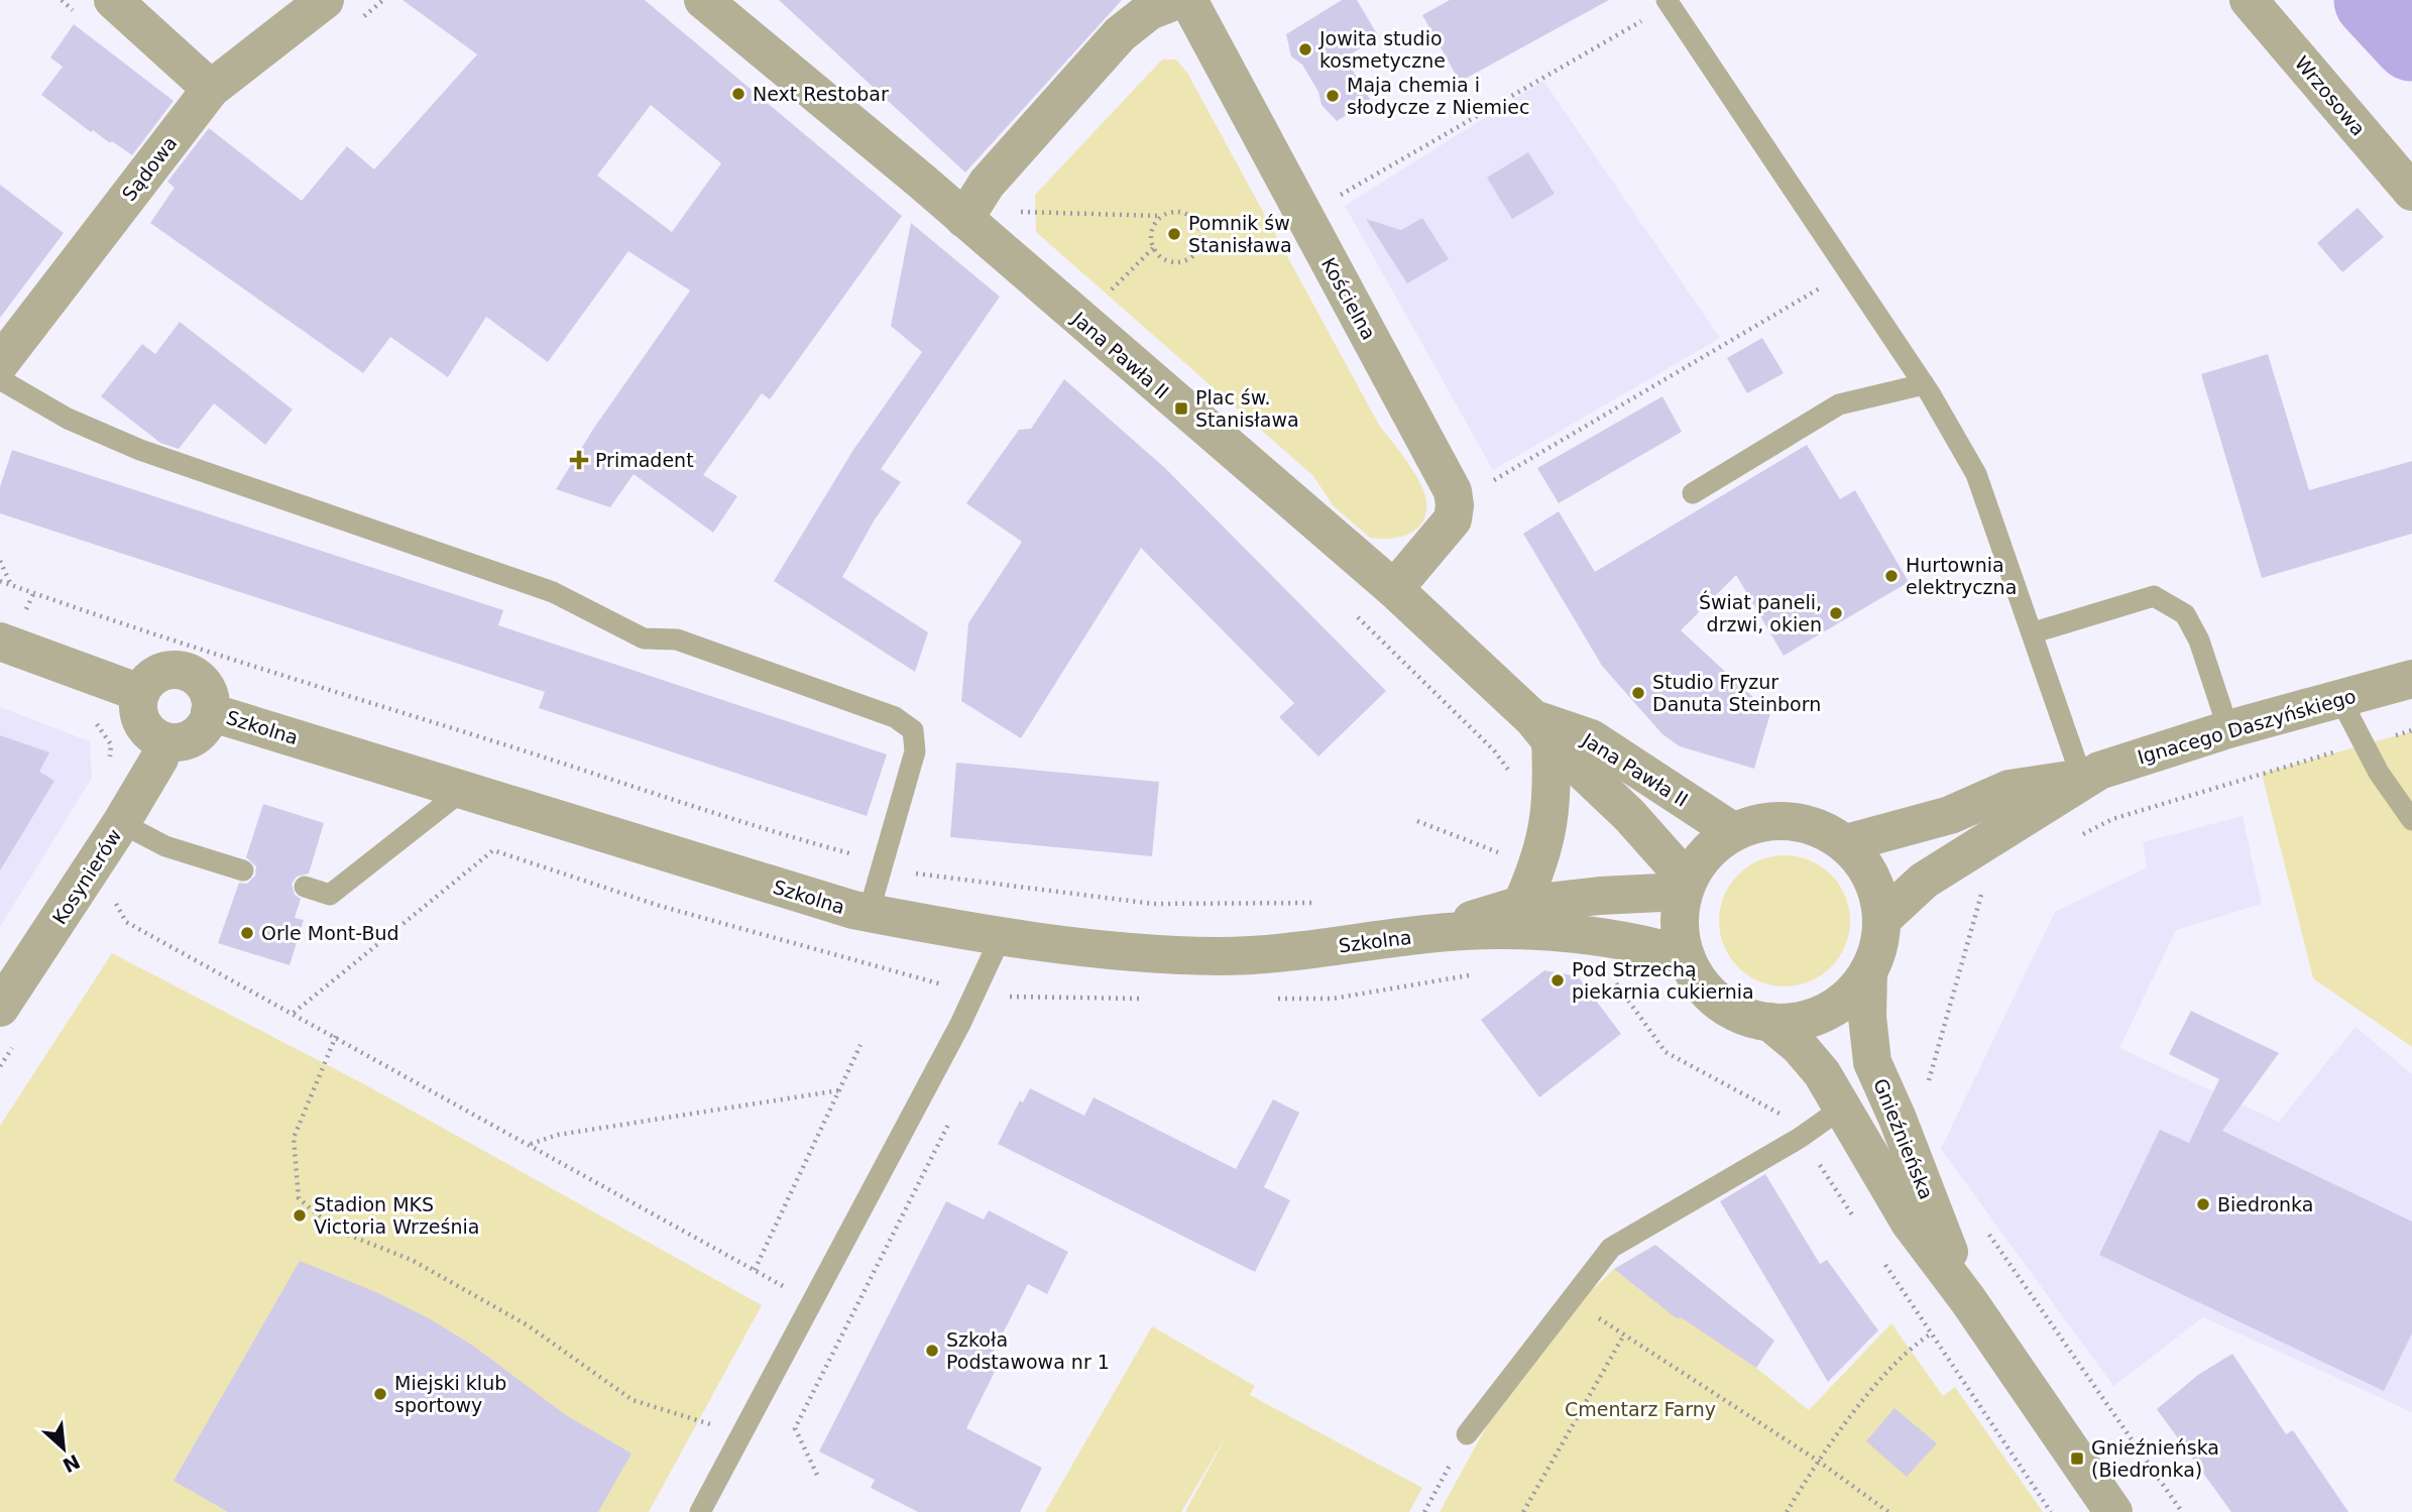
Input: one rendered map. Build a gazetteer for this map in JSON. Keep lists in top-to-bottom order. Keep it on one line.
{"streets":{"street":["Wrzosowa","Sądowa","Kościelna","Jana Pawła II","Ignacego Daszyńskiego","Szkolna","Kosynierów","Gnieźnieńska"]},"crossings":[["Kościelna","Jana Pawła II"],["Jana Pawła II","Ignacego Daszyńskiego"],["Jana Pawła II","Szkolna"],["Jana Pawła II","Gnieźnieńska"],["Ignacego Daszyńskiego","Szkolna"],["Ignacego Daszyńskiego","Gnieźnieńska"],["Szkolna","Kosynierów"],["Szkolna","Gnieźnieńska"]],"parks":["Cmentarz Farny"],"places":{"other":["Jowita studio kosmetyczne","Next Restobar","Maja chemia i słodycze z Niemiec","Pomnik św Stanisława","Hurtownia elektryczna","Świat paneli, drzwi, okien","Studio Fryzur Danuta Steinborn","Orle Mont-Bud","Pod Strzechą piekarnia cukiernia","Biedronka","Stadion MKS Victoria Września","Szkoła Podstawowa nr 1","Miejski klub sportowy"],"transit":["Plac św. Stanisława","Gnieźnieńska (Biedronka)"],"health":["Primadent"]},"north":"bottom right"}
